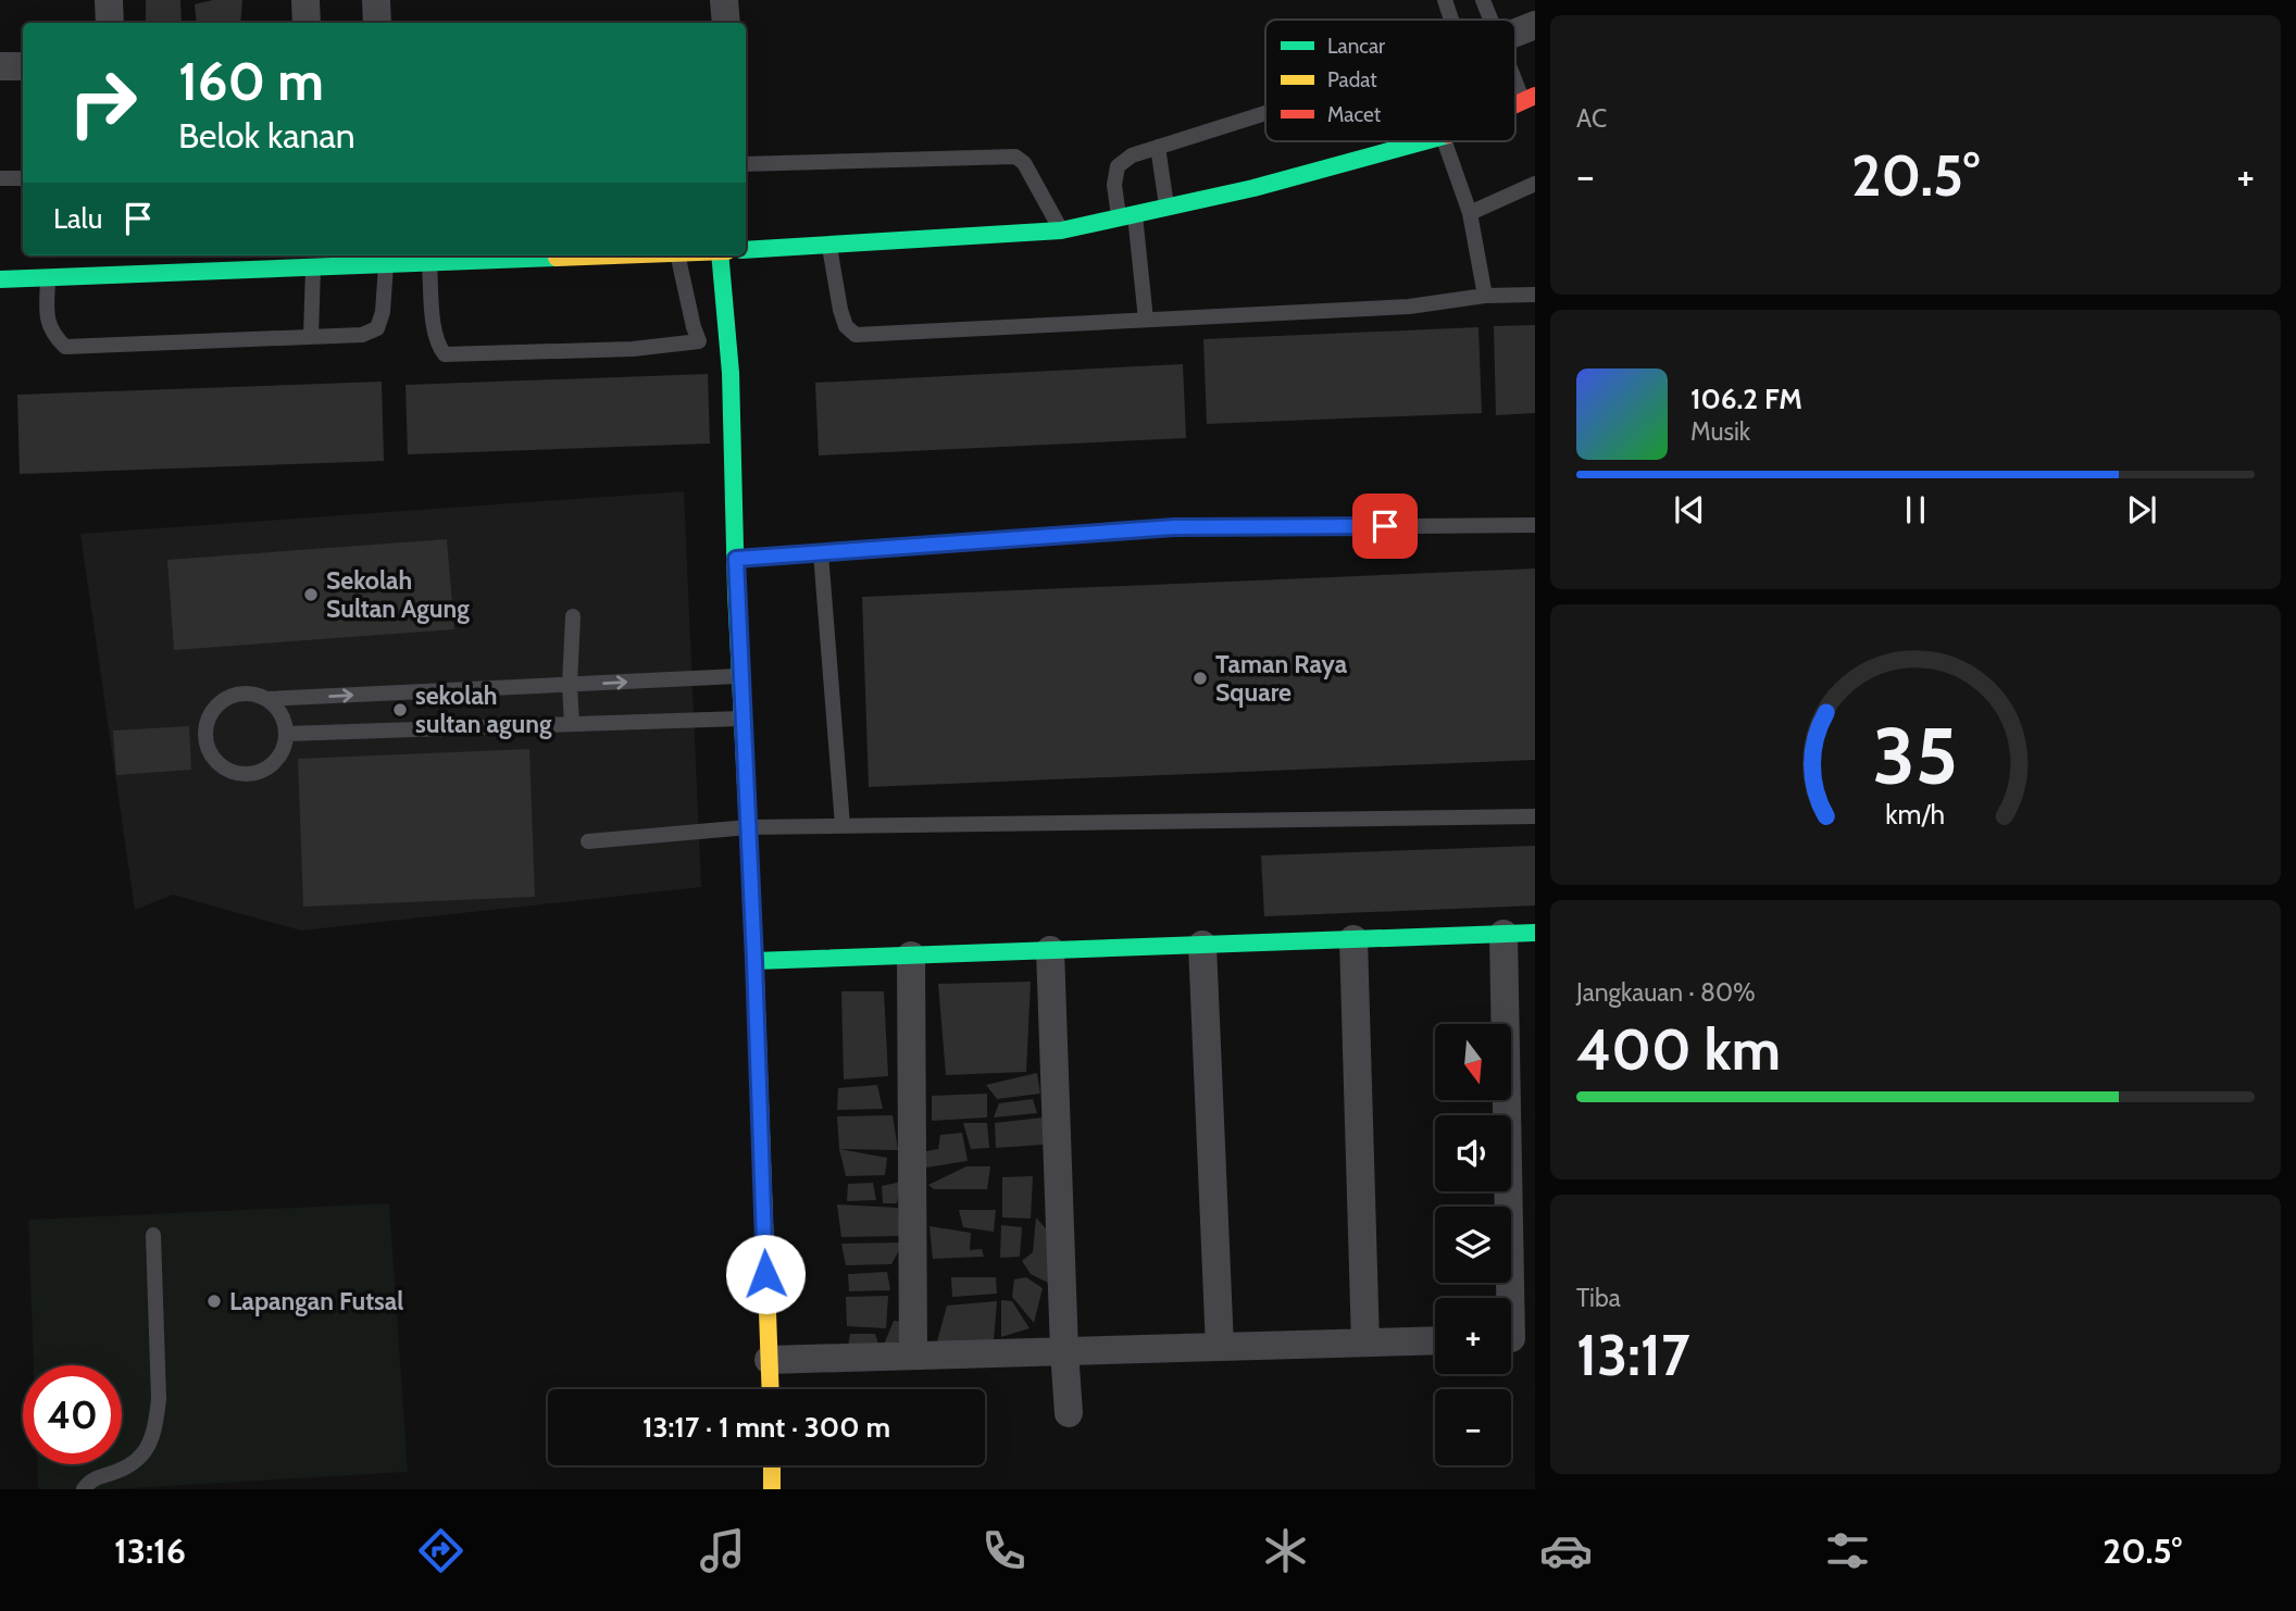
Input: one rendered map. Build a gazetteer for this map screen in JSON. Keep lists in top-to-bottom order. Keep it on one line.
{"places":["Sekolah Sultan Agung","Taman Raya Square","sekolah sultan agung","Lapangan Futsal"],"legend":["Lancar","Padat","Macet"],"north":"bottom","page":{"tile":["AC",["Jangkauan · 80%","400 km"],["Tiba","13:17"]],"turn":["160 m","Belok kanan"],"heat":["−","20.5°","+"],"then":"Lalu","song":["106.2 FM","Musik"],"map_buttons":["+","−"],"limit":"40","trip":"13:17 · 1 mnt · 300 m","tabs":["13:16","20.5°"],"gauge":["35","km/h"]}}
